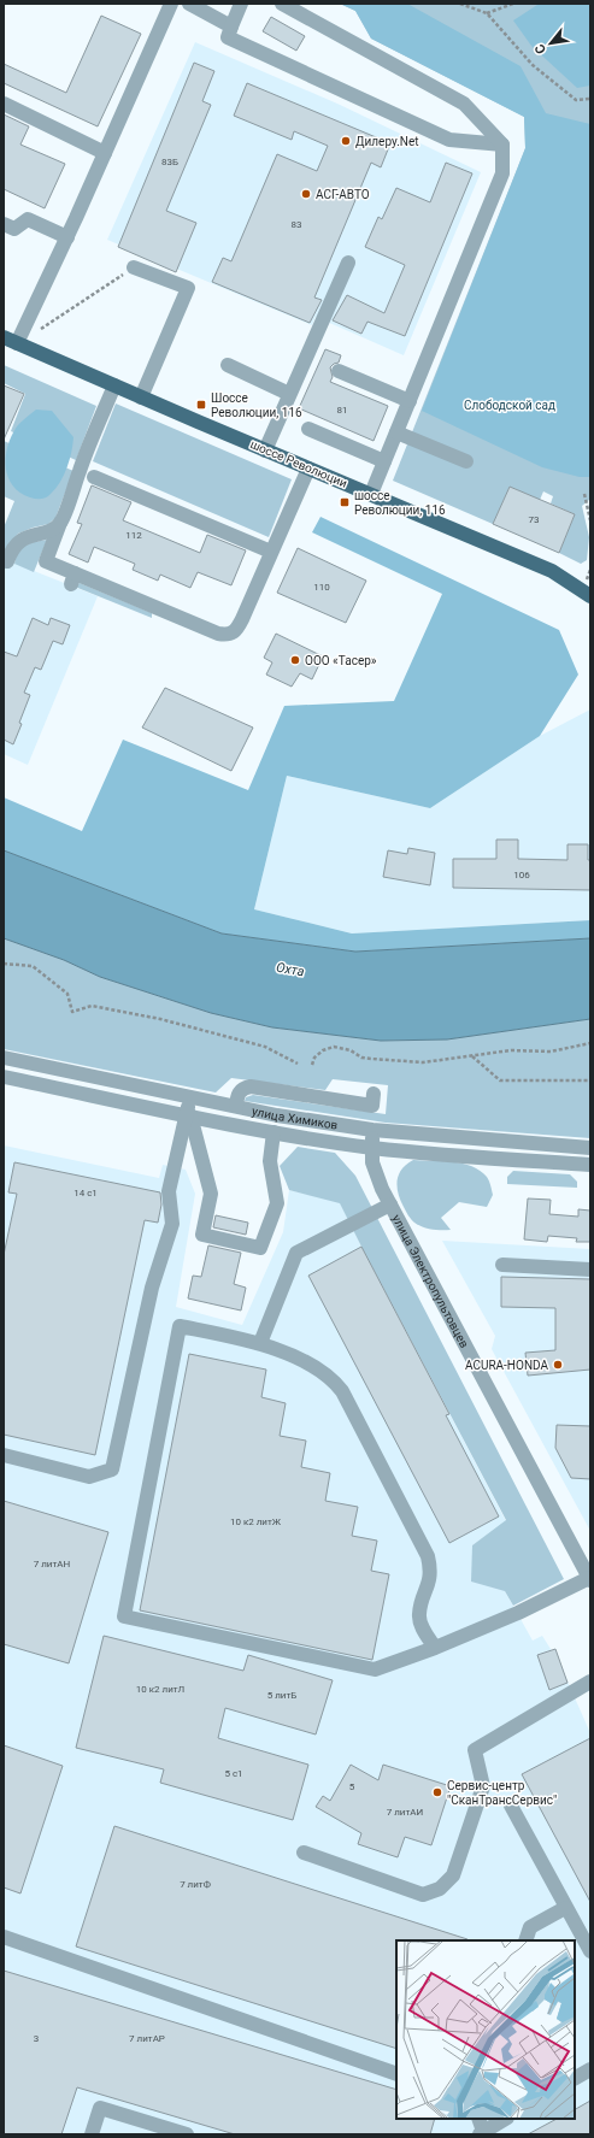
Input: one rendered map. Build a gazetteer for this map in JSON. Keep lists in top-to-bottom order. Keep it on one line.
{"streets":{"main road":["шоссе Революции"],"street":["улица Химиков","улица Электропультовцев"]},"crossings":[["улица Химиков","улица Электропультовцев"]],"water":["Охта"],"parks":["Слободской сад"],"places":{"other":["Дилеру.Net","АСГ-АВТО","ООО «Тасер»","ACURA-HONDA","Сервис-центр \"СканТрансСервис\""],"transit":["Шоссе Революции, 116","шоссе Революции, 116"]},"house_numbers":["83Б","83","81","73","112","110","106","14 с1","10 к2 литЖ","7 литАН","10 к2 литЛ","5 литБ","5 с1","5","7 литАИ","7 литФ","3","7 литАР"],"north":"bottom left"}
